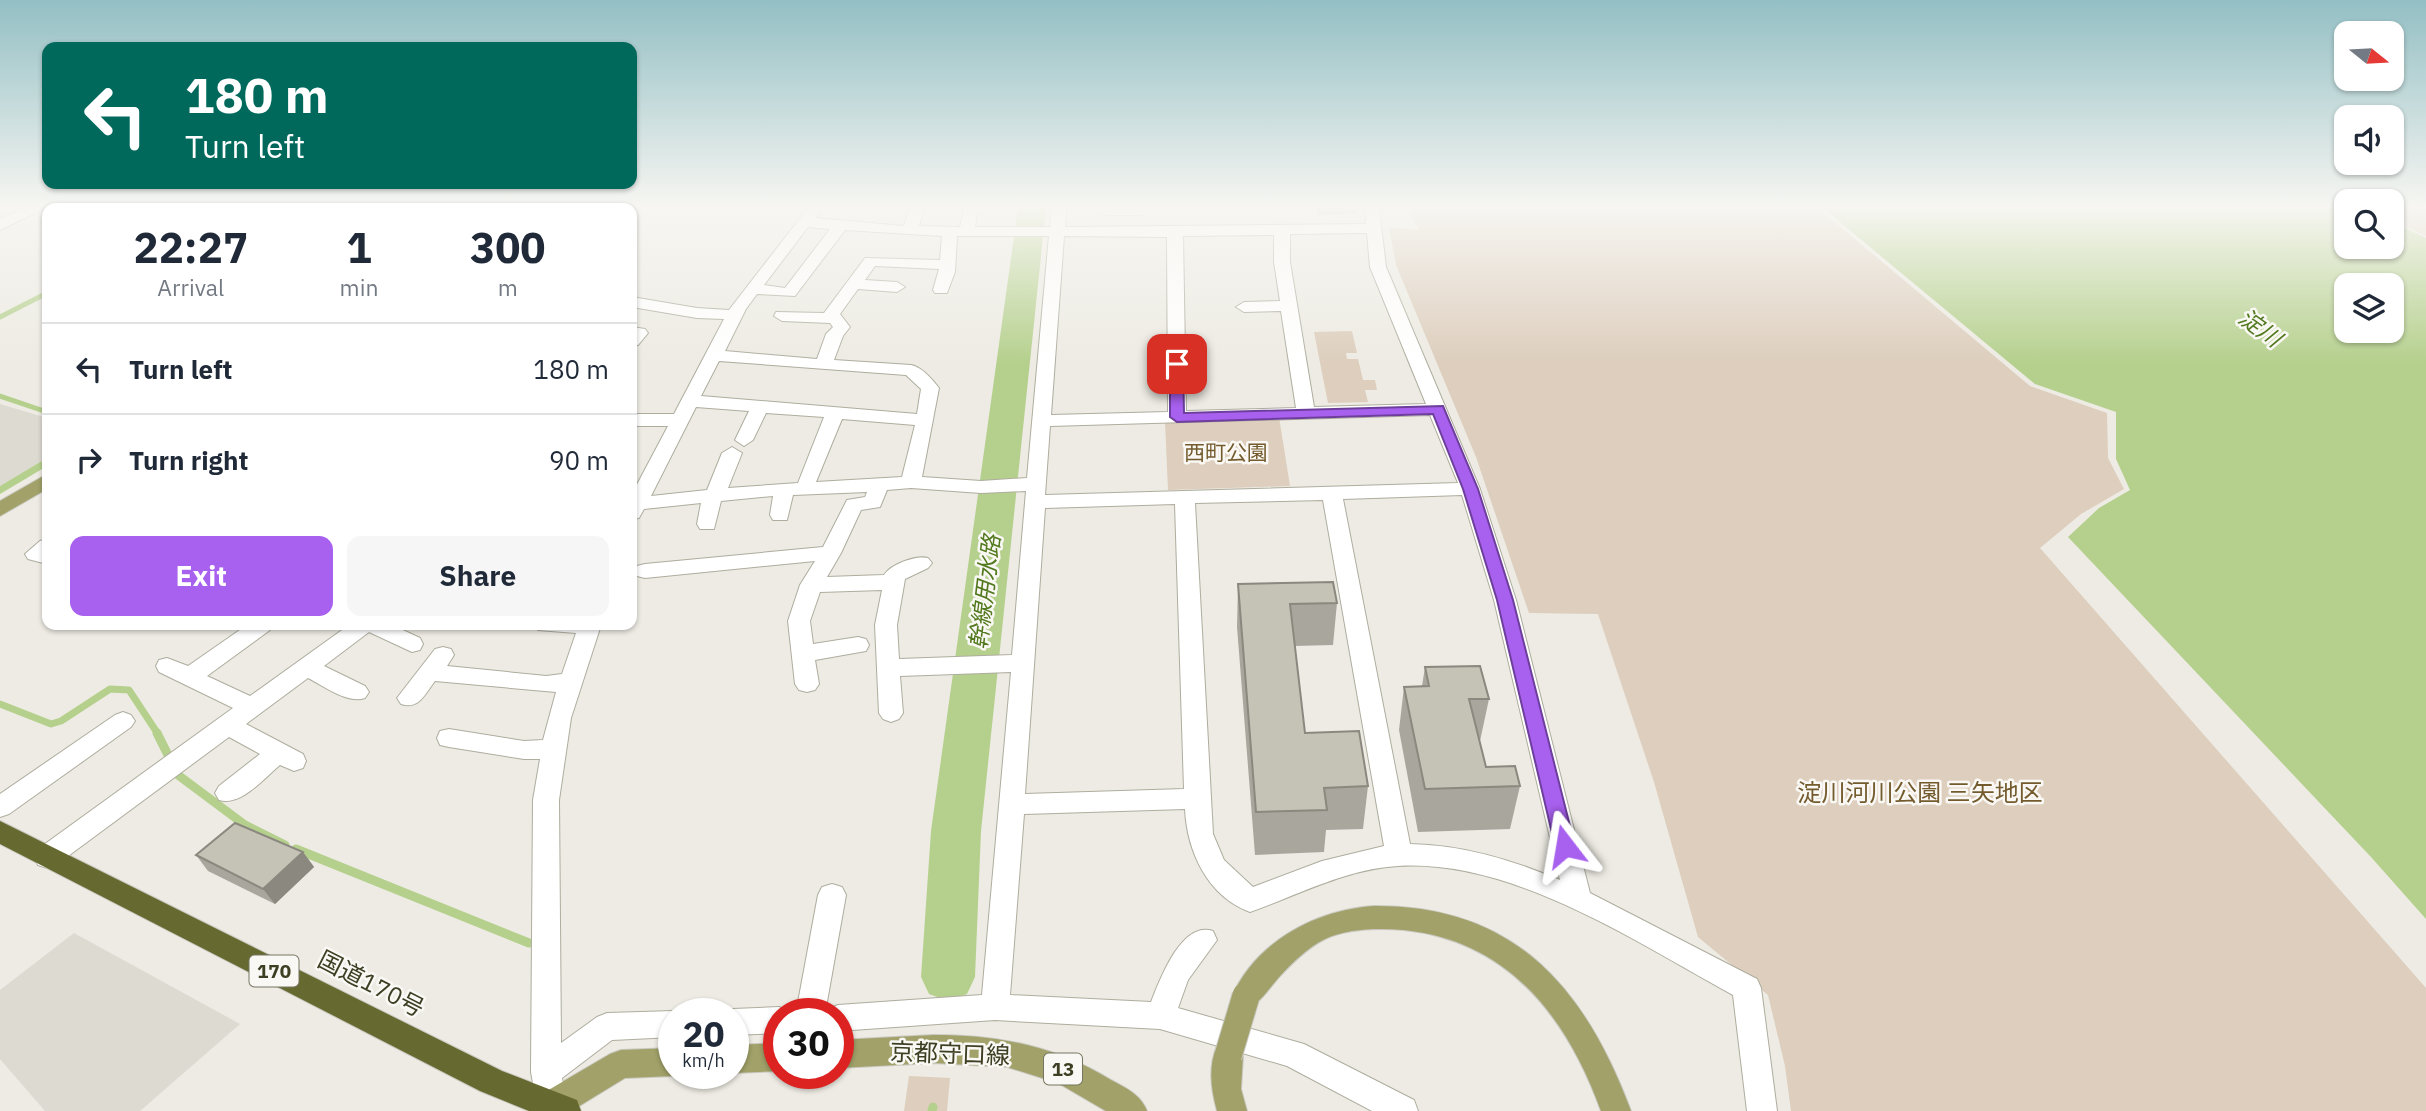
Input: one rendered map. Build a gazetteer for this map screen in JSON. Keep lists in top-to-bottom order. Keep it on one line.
{"streets":{"highway":["170","国道170号"],"main road":["京都守口線","13"]},"water":["淀川","幹線用水路"],"parks":["西町公園","淀川河川公園 三矢地区"],"north":"right","page":{"turn":["180 m","Turn left"],"eta":["22:27","Arrival","1","min","300","m"],"list":[{"name":"Turn left","value":"180 m"},{"name":"Turn right","value":"90 m"}],"buttons":["Exit","Share"],"speed":"20 km/h","limit":"30"}}
